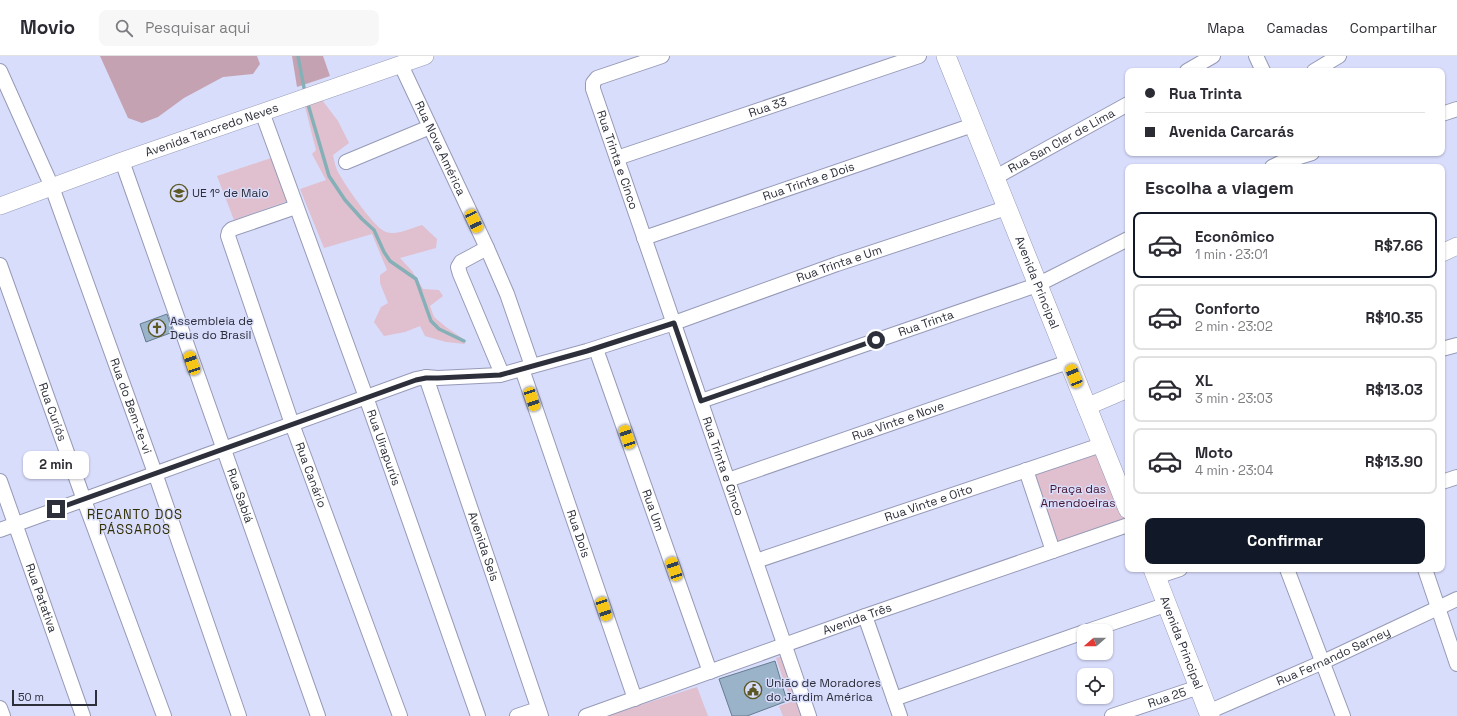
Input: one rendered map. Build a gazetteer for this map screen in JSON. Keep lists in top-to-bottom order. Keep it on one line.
{"streets":{"main road":["Avenida Principal"],"street":["Rua 33","Avenida Tancredo Neves","Rua San Cler de Lima","Rua Nova América","Rua Trinta e Cinco","Rua Trinta e Dois","Rua Trinta e Um","Rua Trinta","Rua do Bem-te-vi","Rua Curiós","Rua Vinte e Nove","Rua Uirapurύs","Rua Canário","Rua Sabiá","Rua Vinte e Oito","Rua Um","Rua Dois","Avenida Seis","Rua Patativa","Avenida Três","Rua Fernando Sarney","Rua 25"]},"crossings":[["Rua 33","Rua Trinta e Cinco"],["Avenida Tancredo Neves","Rua Nova América"],["Avenida Tancredo Neves","Rua do Bem-te-vi"],["Avenida Tancredo Neves","Rua Uirapurύs"],["Avenida Tancredo Neves","Rua Sabiá"],["Rua San Cler de Lima","Avenida Principal"],["Rua Nova América","Rua Trinta e Um"],["Rua Nova América","Rua Dois"],["Rua Trinta e Cinco","Rua Trinta e Dois"],["Rua Trinta e Cinco","Rua Trinta e Um"],["Rua Trinta e Cinco","Rua Trinta"],["Rua Trinta e Cinco","Rua Vinte e Nove"],["Rua Trinta e Cinco","Rua Vinte e Oito"],["Rua Trinta e Cinco","Avenida Três"],["Rua Trinta e Dois","Avenida Principal"],["Rua Trinta e Um","Avenida Principal"],["Rua Trinta e Um","Rua do Bem-te-vi"],["Rua Trinta e Um","Rua Curiós"],["Rua Trinta e Um","Rua Uirapurύs"],["Rua Trinta e Um","Rua Canário"],["Rua Trinta e Um","Rua Sabiá"],["Rua Trinta e Um","Rua Um"],["Rua Trinta e Um","Rua Dois"],["Rua Trinta e Um","Avenida Seis"],["Rua Trinta e Um","Rua Patativa"],["Avenida Principal","Rua Trinta"],["Avenida Principal","Rua Vinte e Nove"],["Avenida Principal","Rua Vinte e Oito"],["Avenida Principal","Rua Fernando Sarney"],["Avenida Principal","Rua 25"],["Rua Uirapurύs","Rua Canário"],["Rua Um","Avenida Três"],["Rua Dois","Avenida Três"]],"districts":["RECANTO DOS PÁSSAROS"],"parks":["Praça das Amendoeiras"],"places":{"school or university":["UE 1º de Maio"],"church":["Assembleia de Deus do Brasil"],"public building":["União de Moradores do Jardim América"]},"scale_bar":"50 m","north":"left","page":{"header":"Movio","search":"Pesquisar aqui","nav":["Mapa","Camadas","Compartilhar"],"banner":["Rua Trinta","Avenida Carcarás"],"heading":"Escolha a viagem","list":[{"name":"Econômico","note":"1 min · 23:01","value":"R$7.66"},{"name":"Conforto","note":"2 min · 23:02","value":"R$10.35"},{"name":"XL","note":"3 min · 23:03","value":"R$13.03"},{"name":"Moto","note":"4 min · 23:04","value":"R$13.90"}],"bubble":"2 min","buttons":"Confirmar","scale":"50 m"}}
